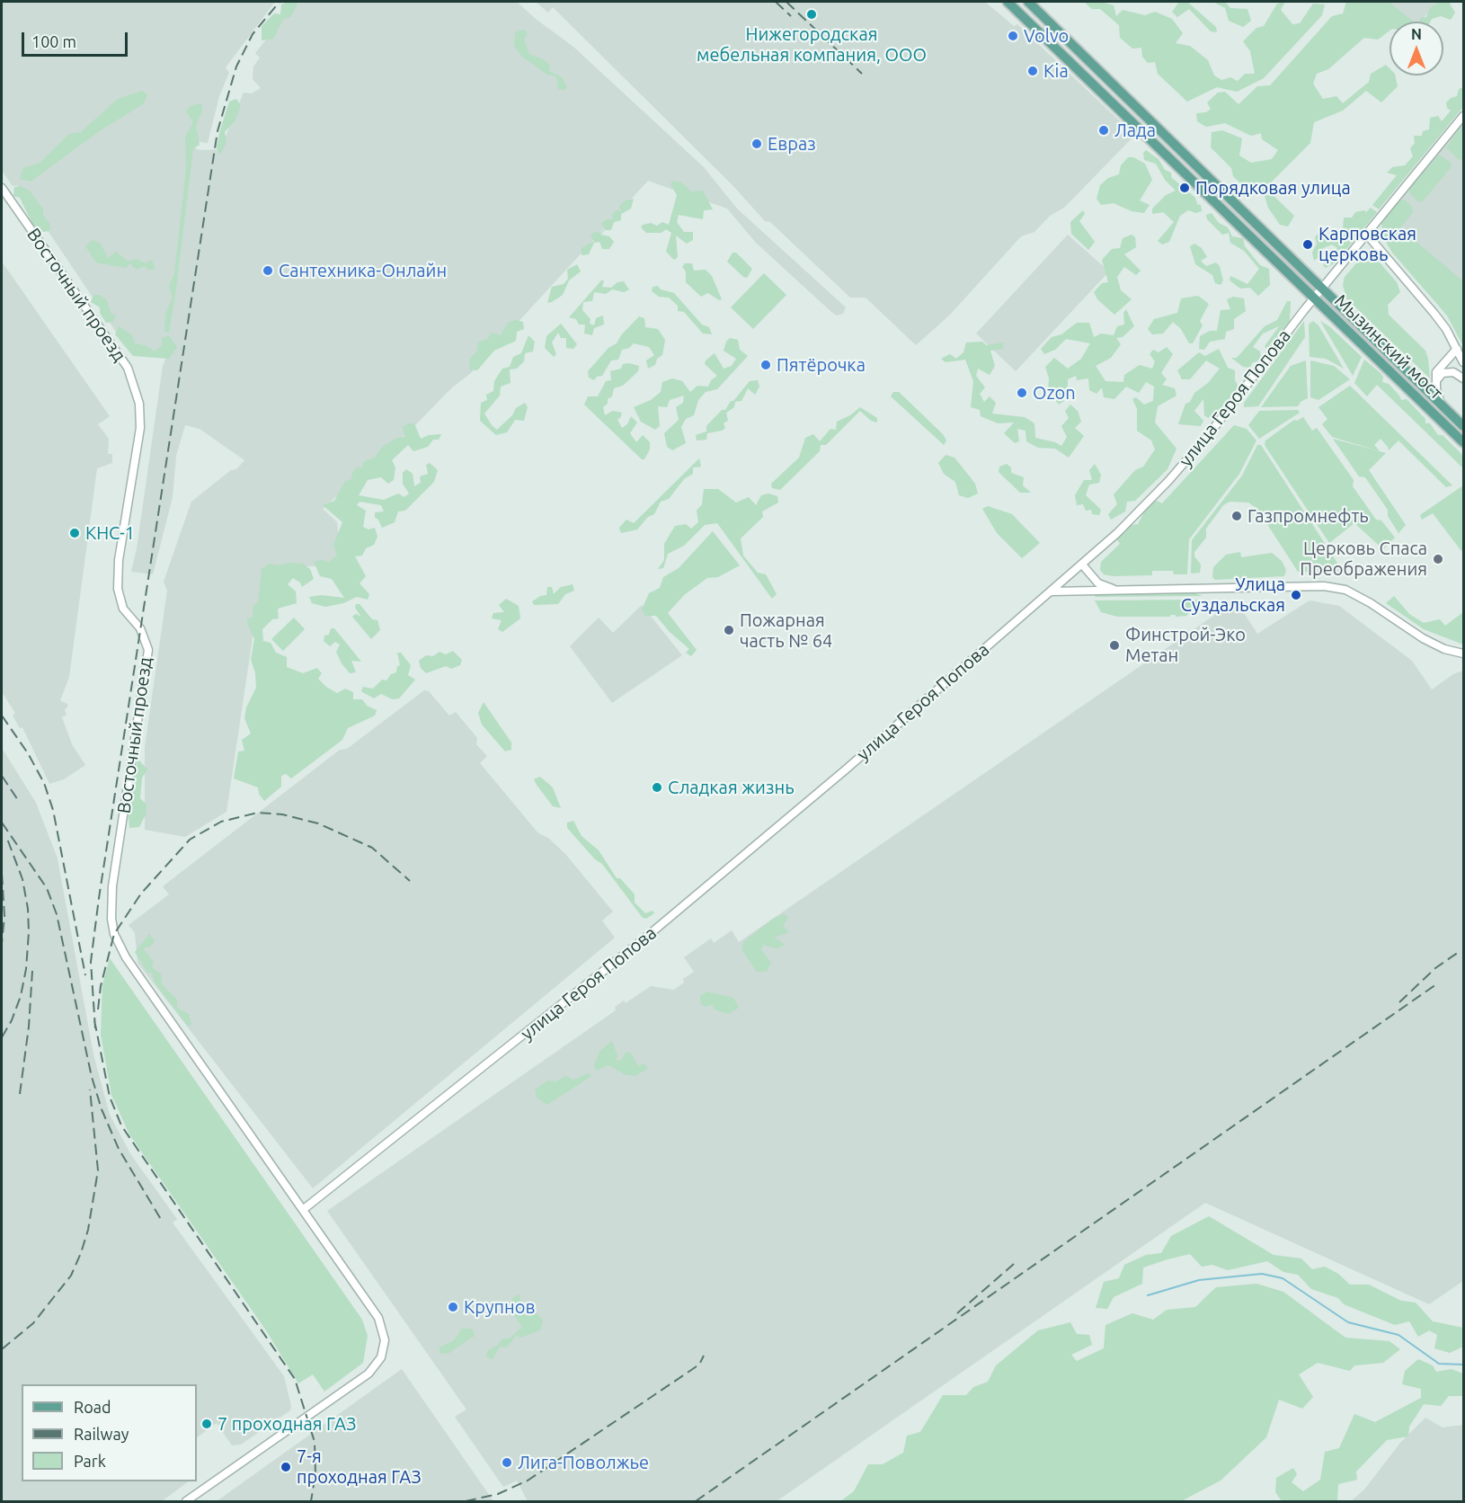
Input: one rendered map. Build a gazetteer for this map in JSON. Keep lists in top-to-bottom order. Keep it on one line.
{"streets":{"main road":["Мызинский мост"],"street":["Восточный проезд","улица Героя Попова"]},"crossings":[["Восточный проезд","улица Героя Попова"],["Мызинский мост","улица Героя Попова"]],"places":["Нижегородская мебельная компания, ООО","Volvo","Kia","Лада","Евраз","Порядковая улица","Карповская церковь","Сантехника-Онлайн","Пятёрочка","Ozon","Газпромнефть","КНС-1","Церковь Спаса Преображения","Улица Суздальская","Пожарная часть № 64","Финстрой-Эко Метан","Сладкая жизнь","Крупнов","7 проходная ГАЗ","Лига-Поволжье","7-я проходная ГАЗ"],"legend":["Road","Railway","Park"],"scale_bar":"100 m","north":"top"}
